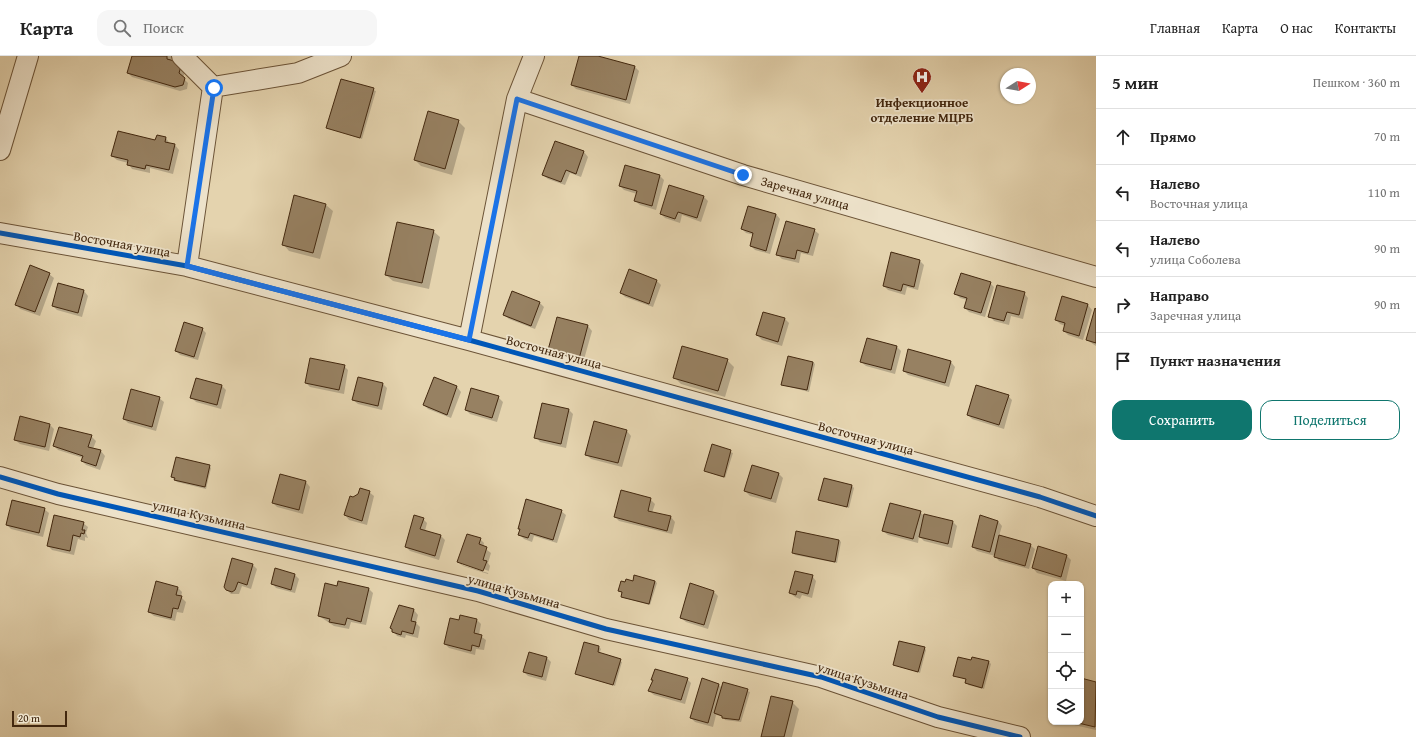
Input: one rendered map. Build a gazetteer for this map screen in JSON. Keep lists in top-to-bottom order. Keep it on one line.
{"streets":{"street":["Заречная улица","Восточная улица","улица Кузьмина"]},"places":{"hospital":["Инфекционное отделение МЦРБ"]},"scale_bar":"20 m","north":"right","page":{"header":"Карта","search":"Поиск","nav":["Главная","Карта","О нас","Контакты"],"heading":["5 мин","Пешком · 360 m"],"list":[["Прямо","70 m"],["Налево","Восточная улица","110 m"],["Налево","улица Соболева","90 m"],["Направо","Заречная улица","90 m"],"Пункт назначения"],"buttons":["Сохранить","Поделиться"],"map_buttons":["+","−"],"scale":"20 m"}}
